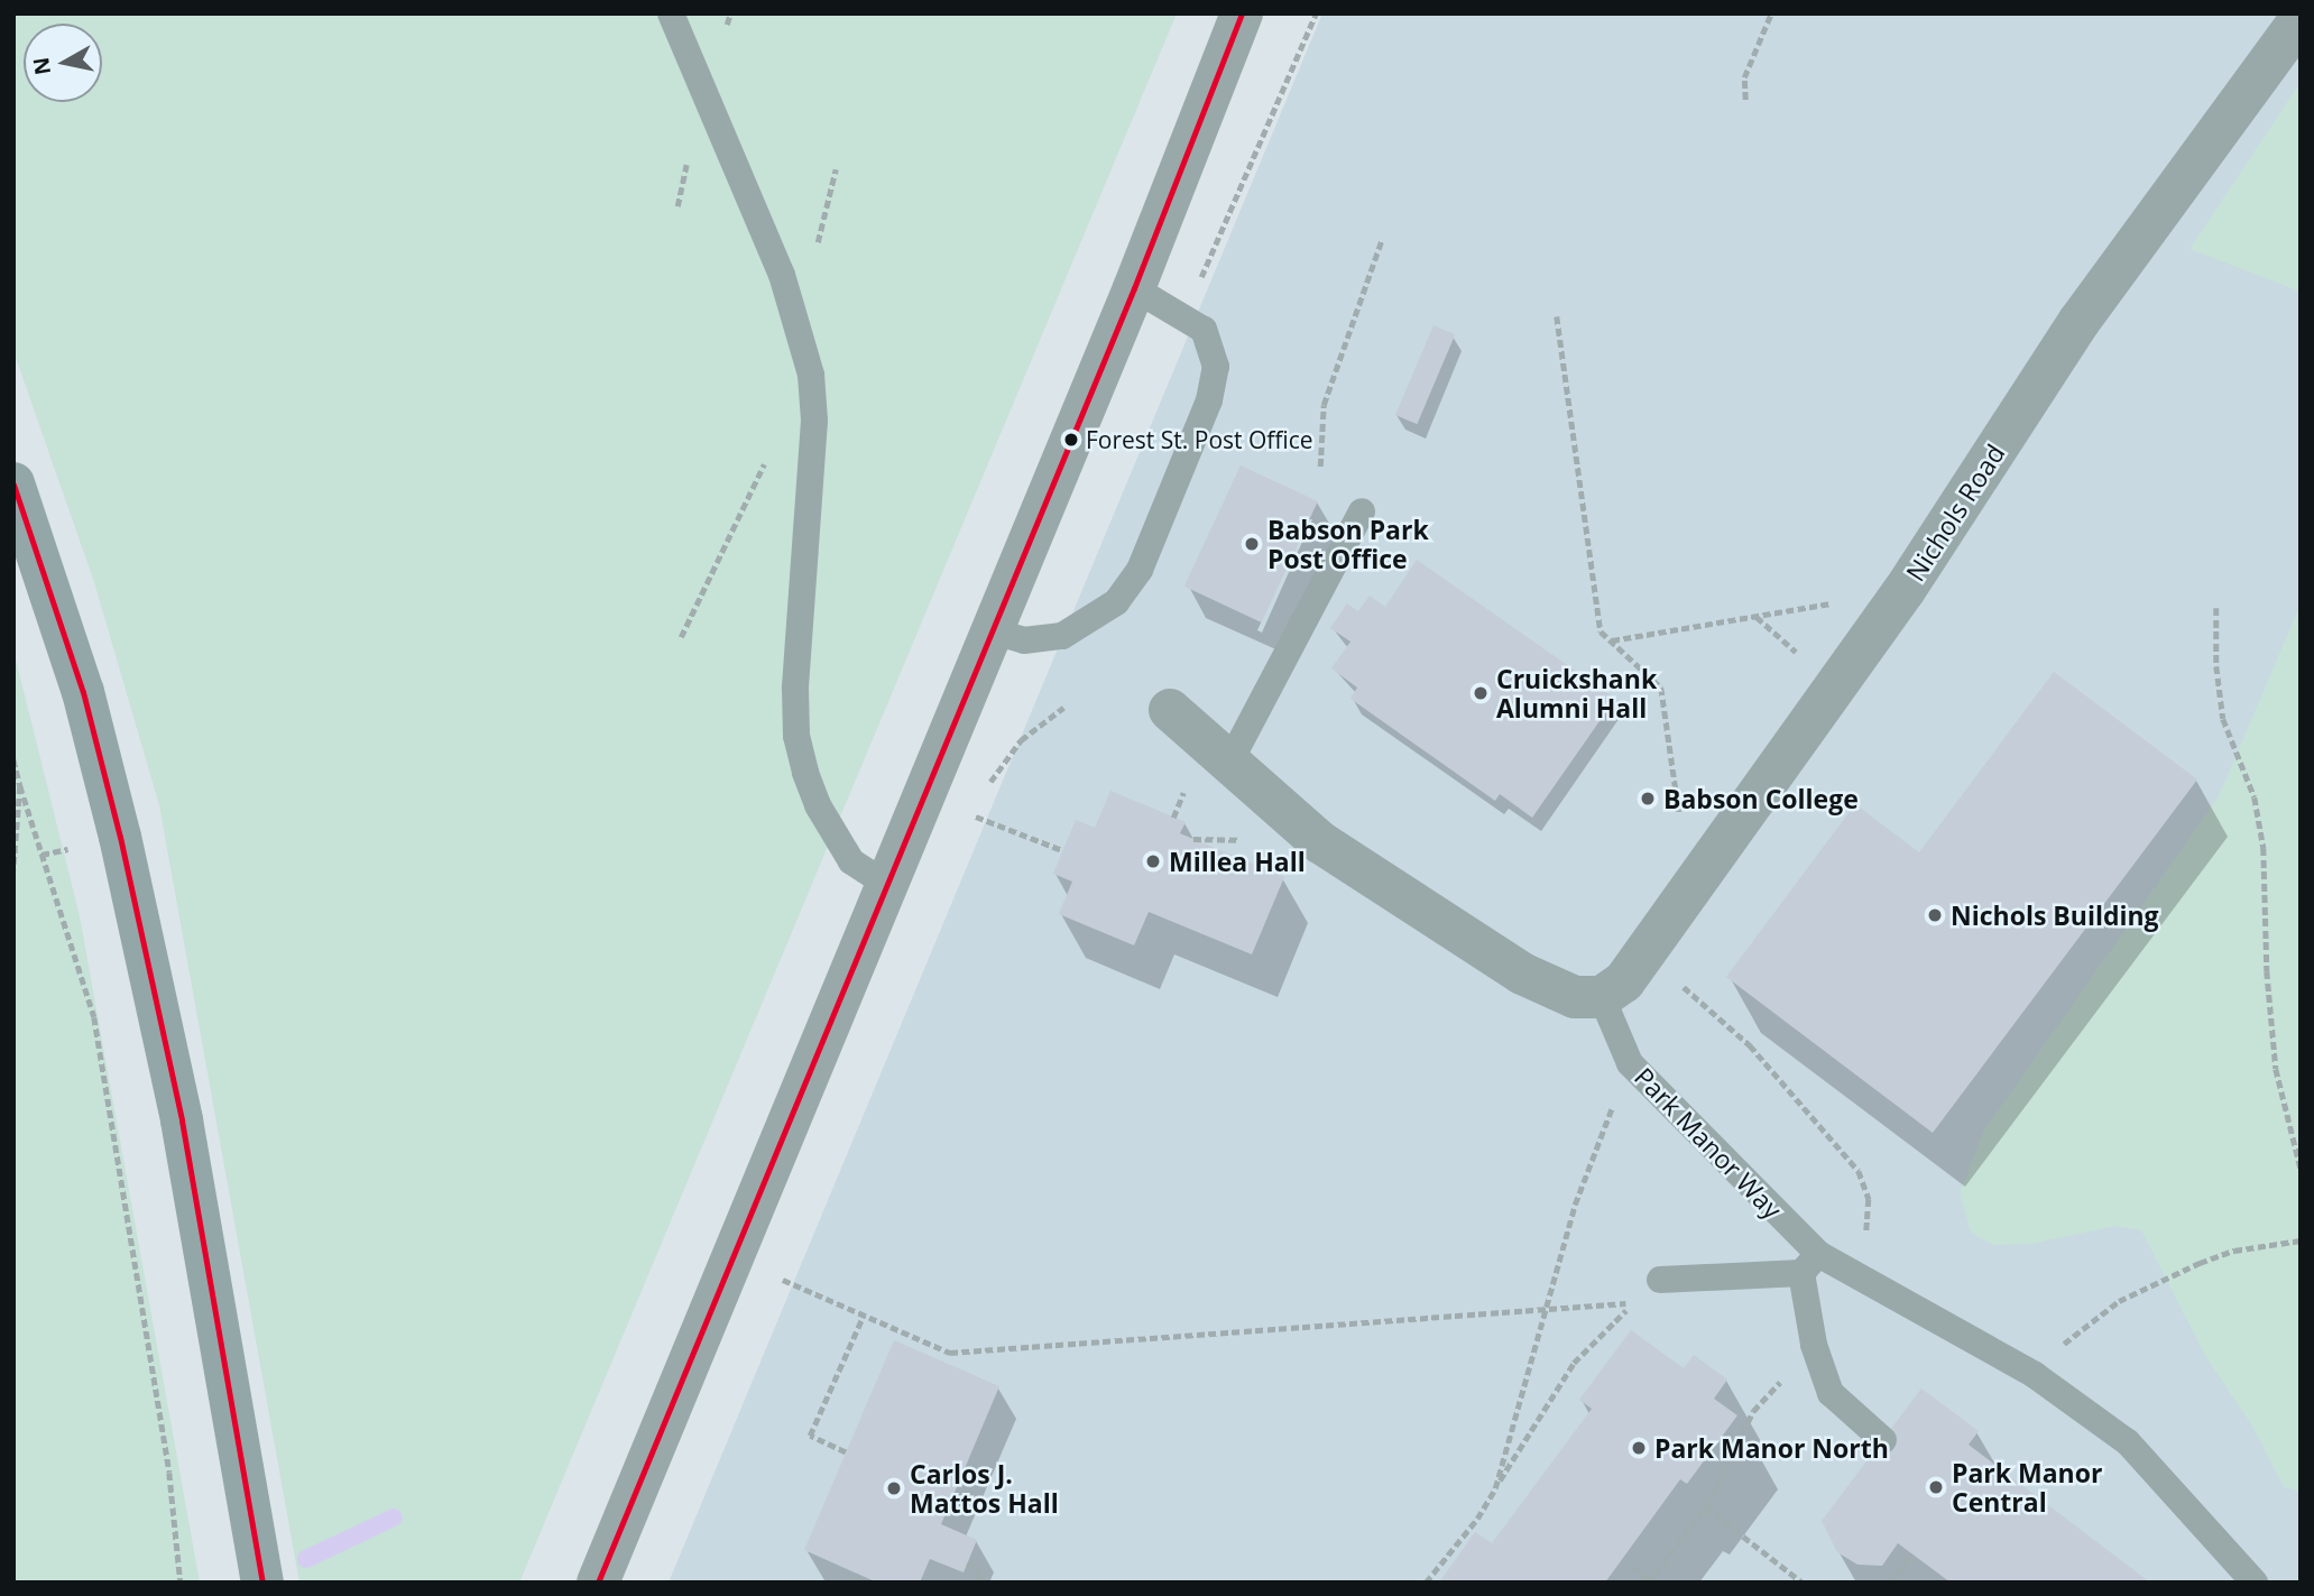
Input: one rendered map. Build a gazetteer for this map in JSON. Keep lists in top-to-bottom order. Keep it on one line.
{"streets":{"street":["Nichols Road"],"lane":["Park Manor Way"]},"crossings":[["Nichols Road","Park Manor Way"]],"places":["Forest St. Post Office","Babson Park Post Office","Cruickshank Alumni Hall","Babson College","Millea Hall","Nichols Building","Park Manor North","Park Manor Central","Carlos J. Mattos Hall"],"north":"left"}
